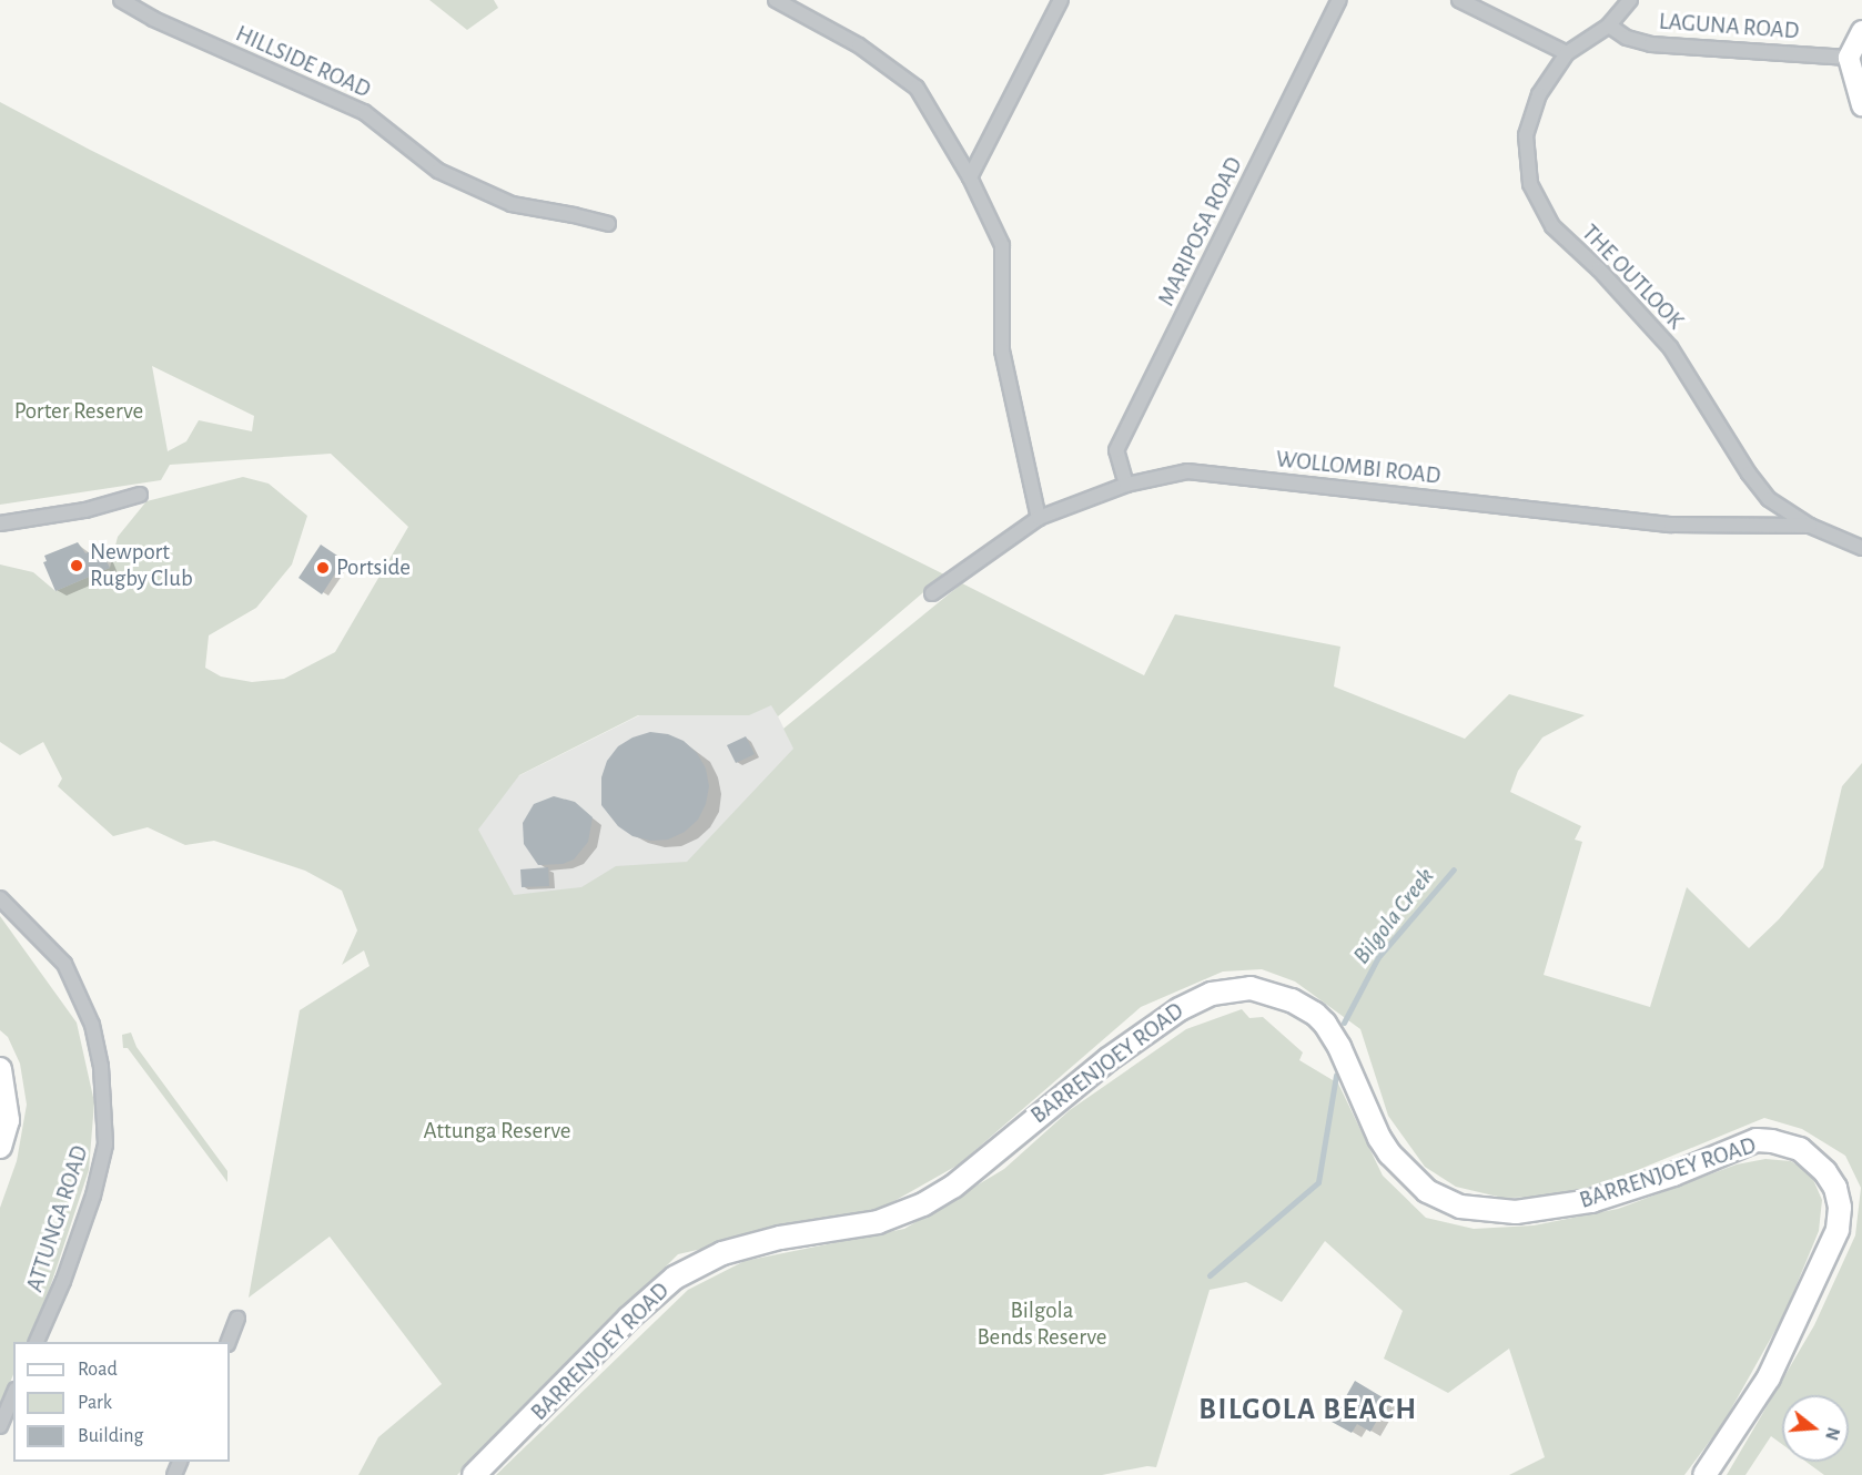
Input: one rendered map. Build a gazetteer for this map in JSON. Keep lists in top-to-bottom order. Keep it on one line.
{"streets":{"main road":["BARRENJOEY ROAD"],"street":["LAGUNA ROAD","HILLSIDE ROAD","MARIPOSA ROAD","THE OUTLOOK","WOLLOMBI ROAD","ATTUNGA ROAD"]},"crossings":[["LAGUNA ROAD","THE OUTLOOK"],["MARIPOSA ROAD","WOLLOMBI ROAD"],["THE OUTLOOK","WOLLOMBI ROAD"]],"districts":["BILGOLA BEACH"],"water":["Bilgola Creek"],"parks":["Porter Reserve","Attunga Reserve","Bilgola Bends Reserve"],"places":["Newport Rugby Club","Portside"],"legend":["Road","Park","Building"],"north":"right"}
